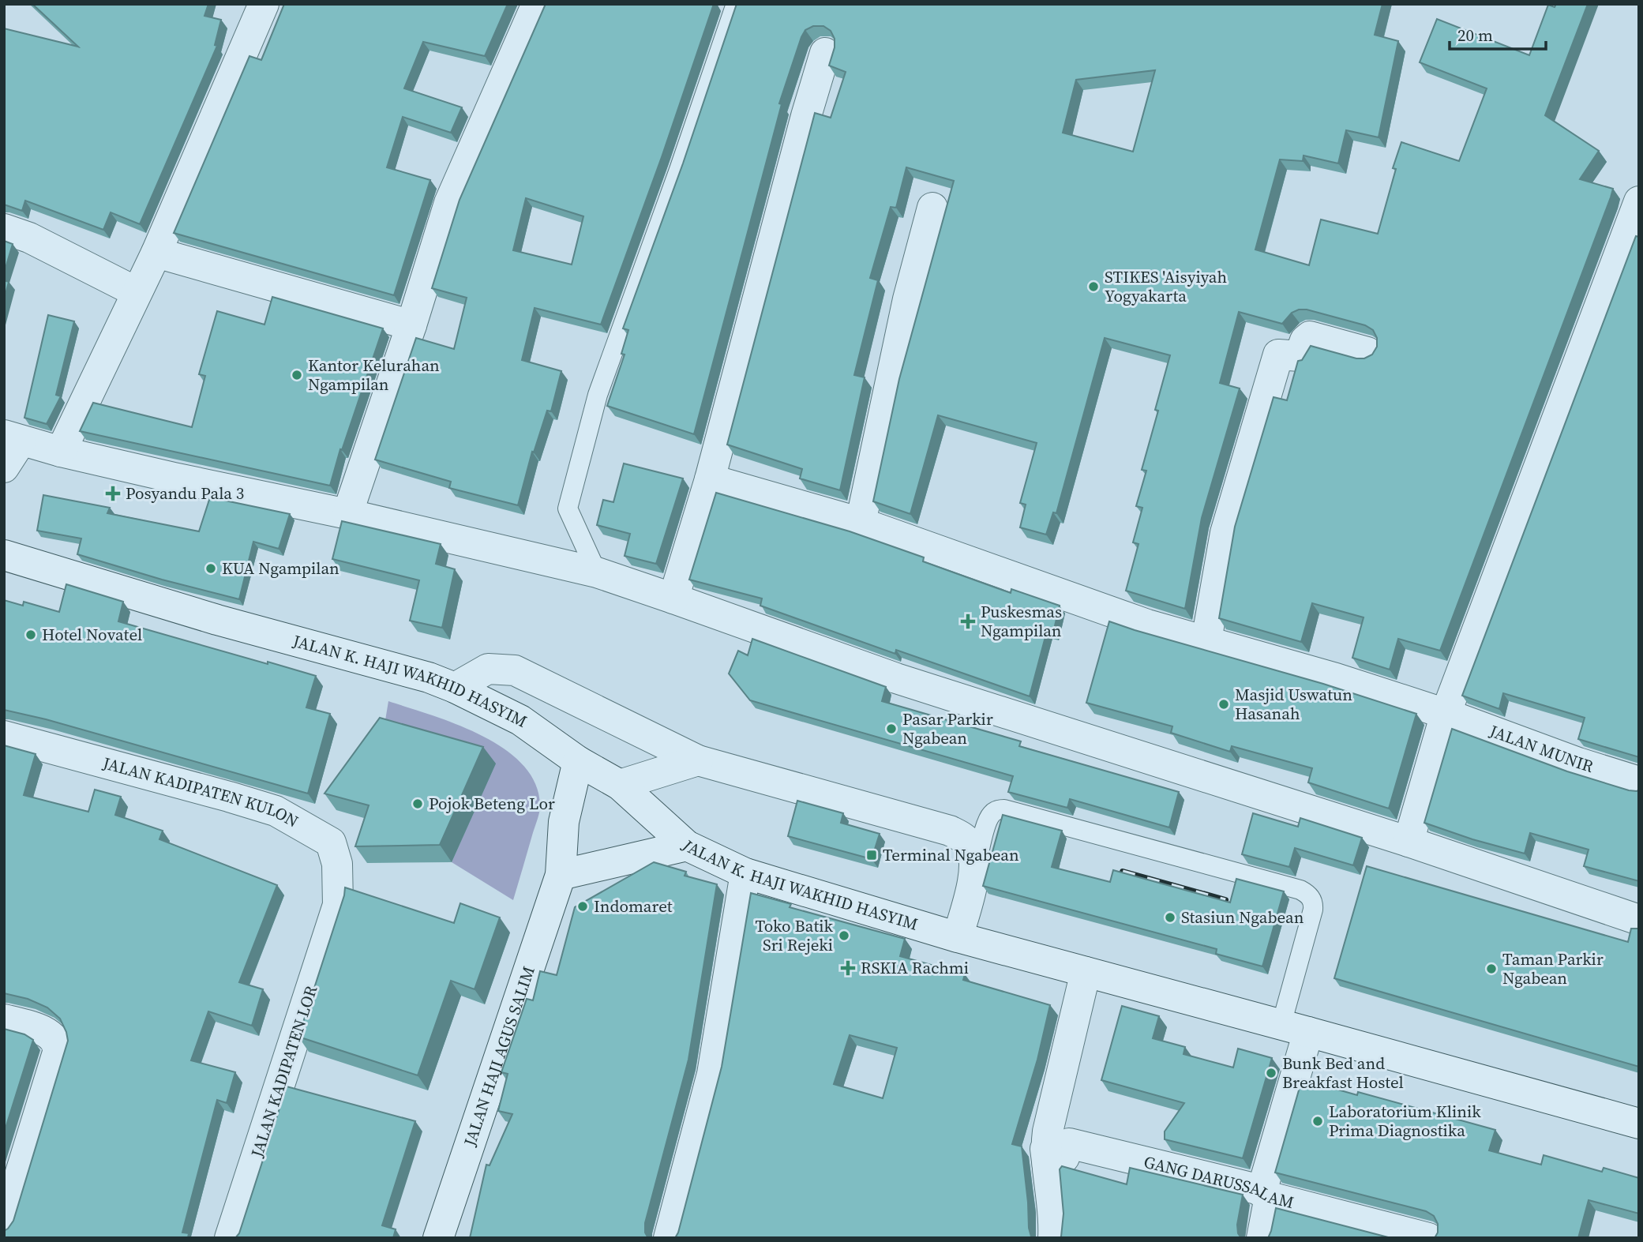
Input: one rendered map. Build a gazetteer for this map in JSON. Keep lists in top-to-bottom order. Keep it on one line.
{"streets":{"street":["JALAN K. HAJI WAKHID HASYIM","JALAN MUNIR","JALAN KADIPATEN KULON","JALAN HAJI AGUS SALIM","JALAN KADIPATEN LOR","GANG DARUSSALAM"]},"crossings":[["JALAN K. HAJI WAKHID HASYIM","JALAN HAJI AGUS SALIM"],["JALAN KADIPATEN KULON","JALAN KADIPATEN LOR"]],"places":{"other":["STIKES 'Aisyiyah Yogyakarta","Kantor Kelurahan Ngampilan","KUA Ngampilan","Hotel Novatel","Masjid Uswatun Hasanah","Pasar Parkir Ngabean","Pojok Beteng Lor","Indomaret","Stasiun Ngabean","Toko Batik Sri Rejeki","Taman Parkir Ngabean","Bunk Bed and Breakfast Hostel","Laboratorium Klinik Prima Diagnostika"],"health":["Posyandu Pala 3","Puskesmas Ngampilan","RSKIA Rachmi"],"transit":["Terminal Ngabean"]},"scale_bar":"20 m"}
